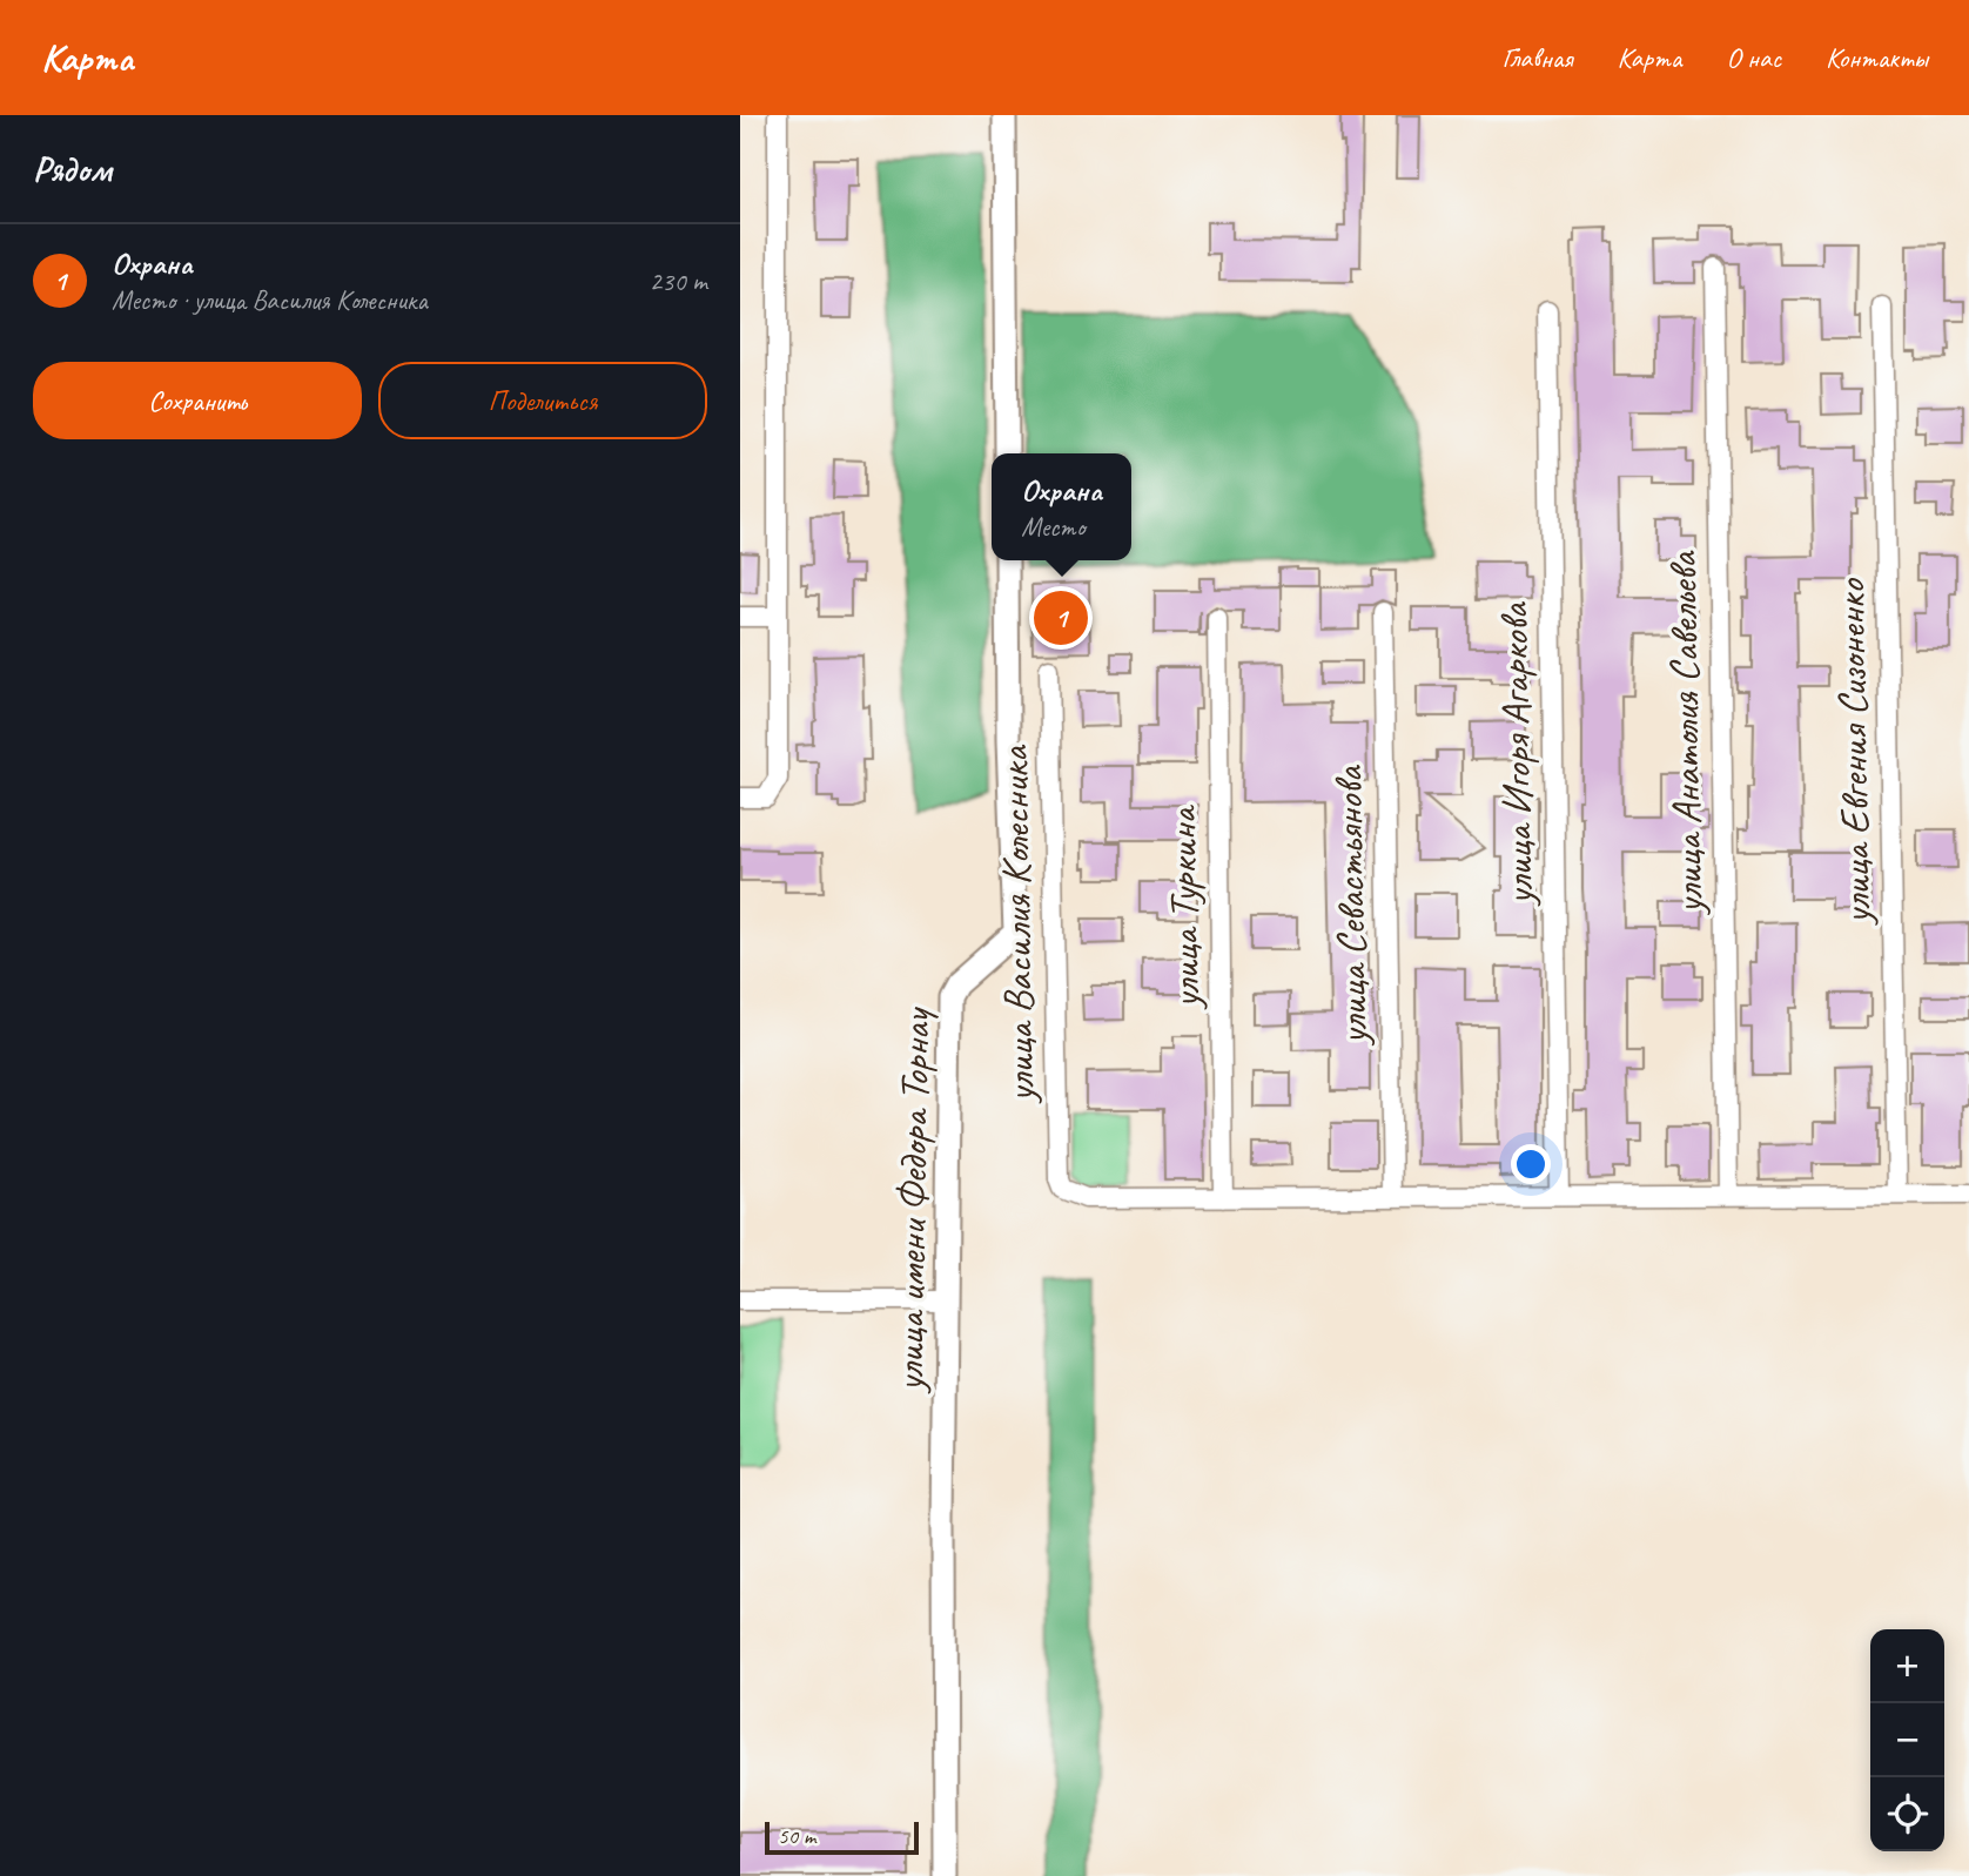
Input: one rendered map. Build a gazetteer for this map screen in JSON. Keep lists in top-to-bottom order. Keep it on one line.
{"streets":{"street":["улица Анатолия Савельева","улица Евгения Сизоненко","улица Игоря Агаркова","улица Севастьянова","улица Туркина","улица Василия Колесника","улица имени Федора Торнау"]},"crossings":[["улица Туркина","улица Василия Колесника"]],"scale_bar":"50 m","page":{"header":"Карта","nav":["Главная","Карта","О нас","Контакты"],"heading":"Рядом","list":[{"mark":"1","name":"Охрана","note":"Место · улица Василия Колесника","value":"230 m"}],"buttons":["Сохранить","Поделиться"],"popup":["Охрана","Место"],"pins":"1","map_buttons":["+","−"],"scale":"50 m"}}
